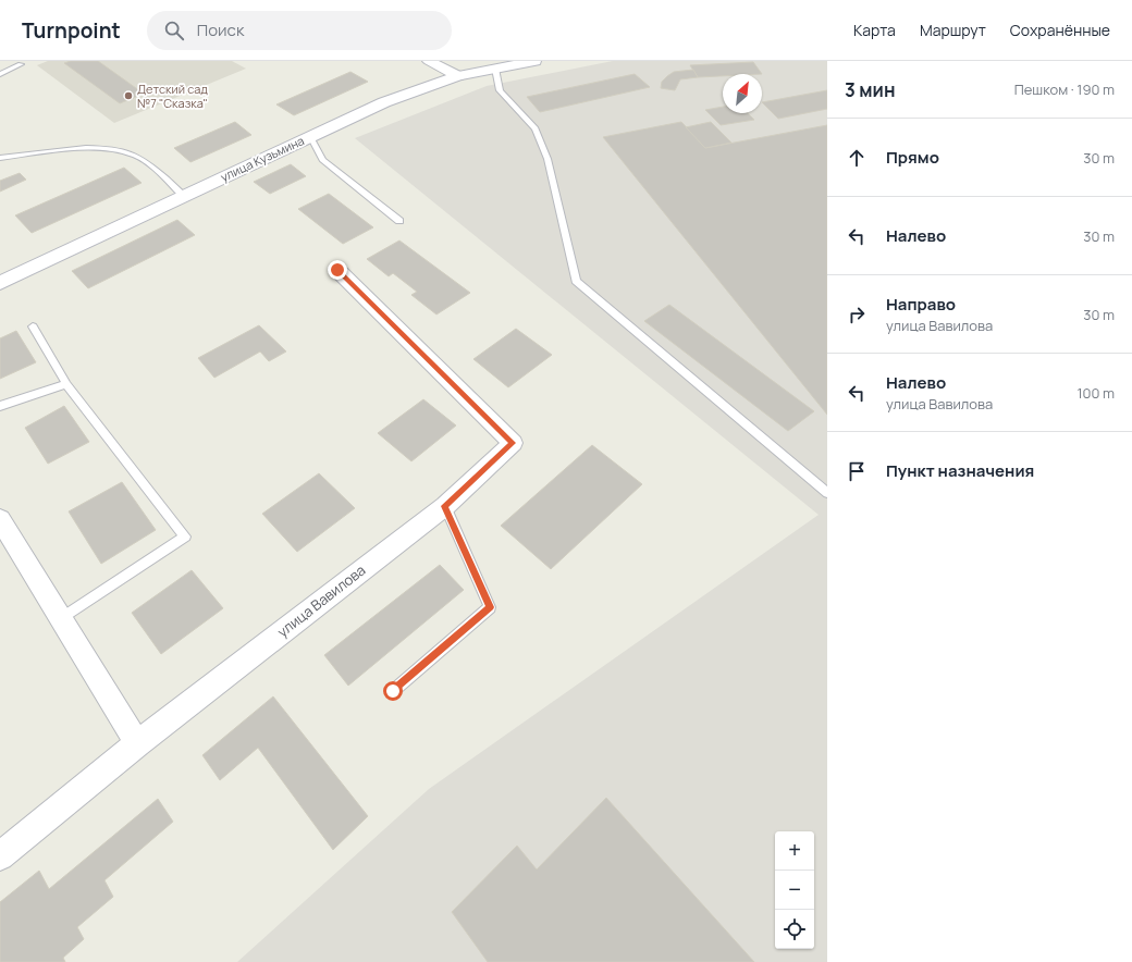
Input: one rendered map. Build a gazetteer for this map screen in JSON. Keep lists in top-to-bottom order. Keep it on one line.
{"streets":{"main road":["улица Кузьмина"],"street":["улица Вавилова"]},"places":["Детский сад №7 \"Сказка\""],"north":"top right","page":{"header":"Turnpoint","search":"Поиск","nav":["Карта","Маршрут","Сохранённые"],"heading":["3 мин","Пешком · 190 m"],"list":[["Прямо","30 m"],["Налево","30 m"],["Направо","улица Вавилова","30 m"],["Налево","улица Вавилова","100 m"],"Пункт назначения"],"map_buttons":["+","−"]}}
